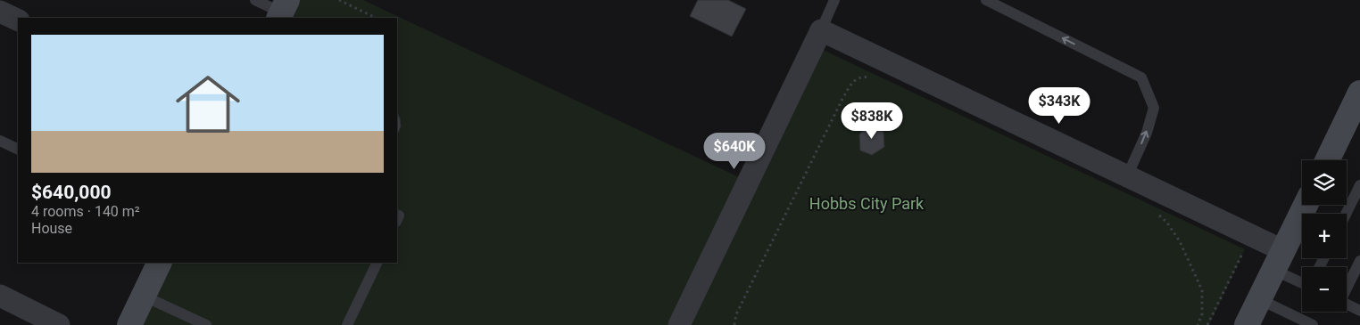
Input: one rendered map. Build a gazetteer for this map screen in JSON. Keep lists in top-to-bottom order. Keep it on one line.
{"parks":["Hobbs City Park"],"page":{"list":[{"name":"$640,000","note":"4 rooms · 140 m² · House"}],"price":["$343K","$838K","$640K"],"map_buttons":["+","−"]}}
